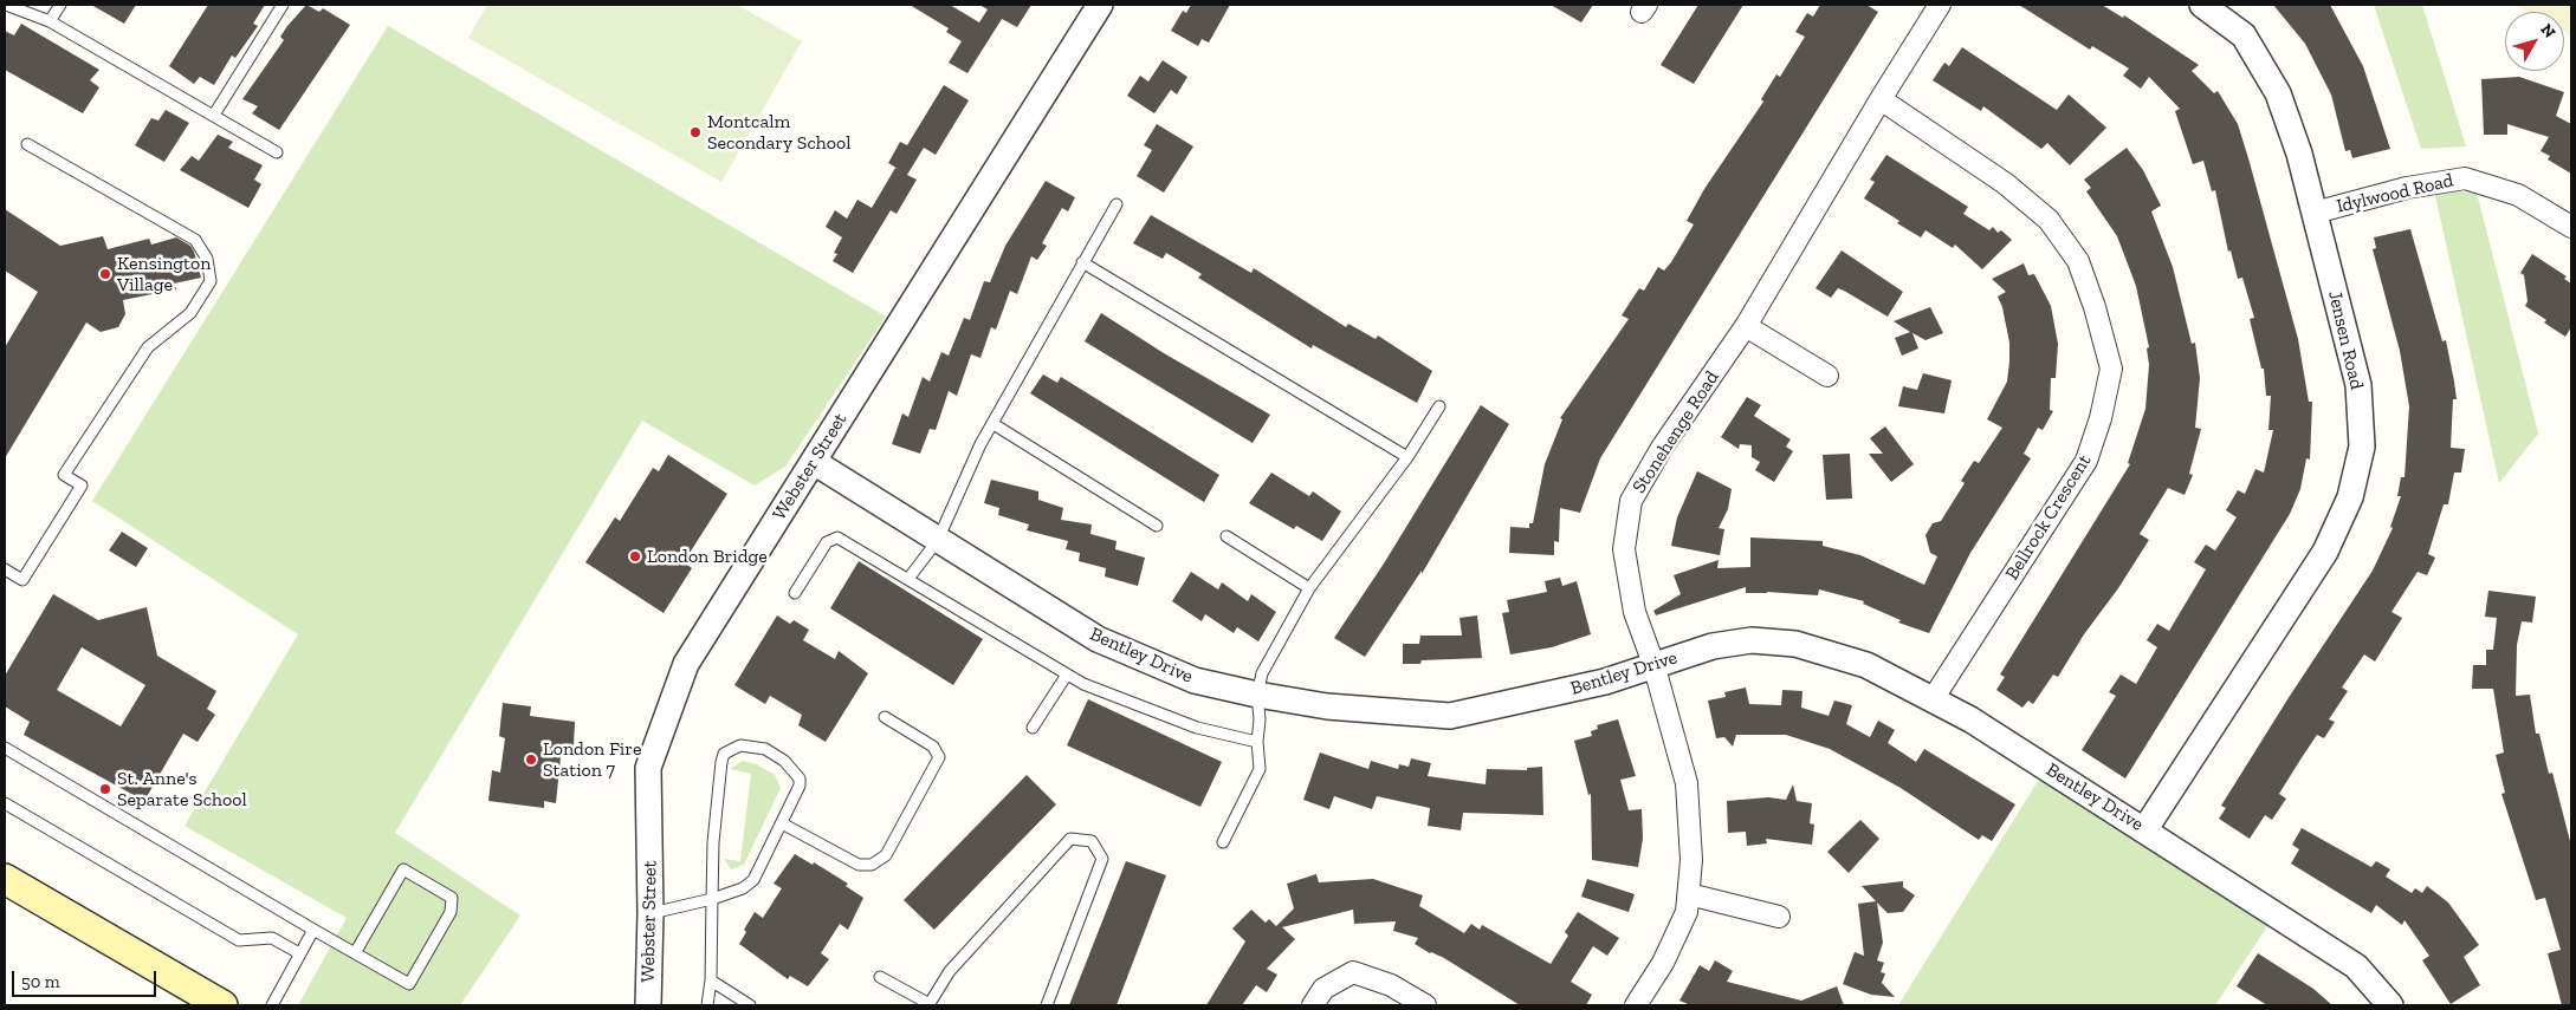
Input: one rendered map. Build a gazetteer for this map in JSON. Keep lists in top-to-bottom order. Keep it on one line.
{"streets":{"street":["Idylwood Road","Jensen Road","Stonehenge Road","Webster Street","Bellrock Crescent","Bentley Drive"]},"crossings":[["Idylwood Road","Jensen Road"],["Jensen Road","Bentley Drive"],["Stonehenge Road","Bellrock Crescent"],["Stonehenge Road","Bentley Drive"],["Webster Street","Bentley Drive"],["Bellrock Crescent","Bentley Drive"]],"places":["Montcalm Secondary School","Kensington Village","London Bridge","London Fire Station 7","St. Anne's Separate School"],"scale_bar":"50 m","north":"top right"}
